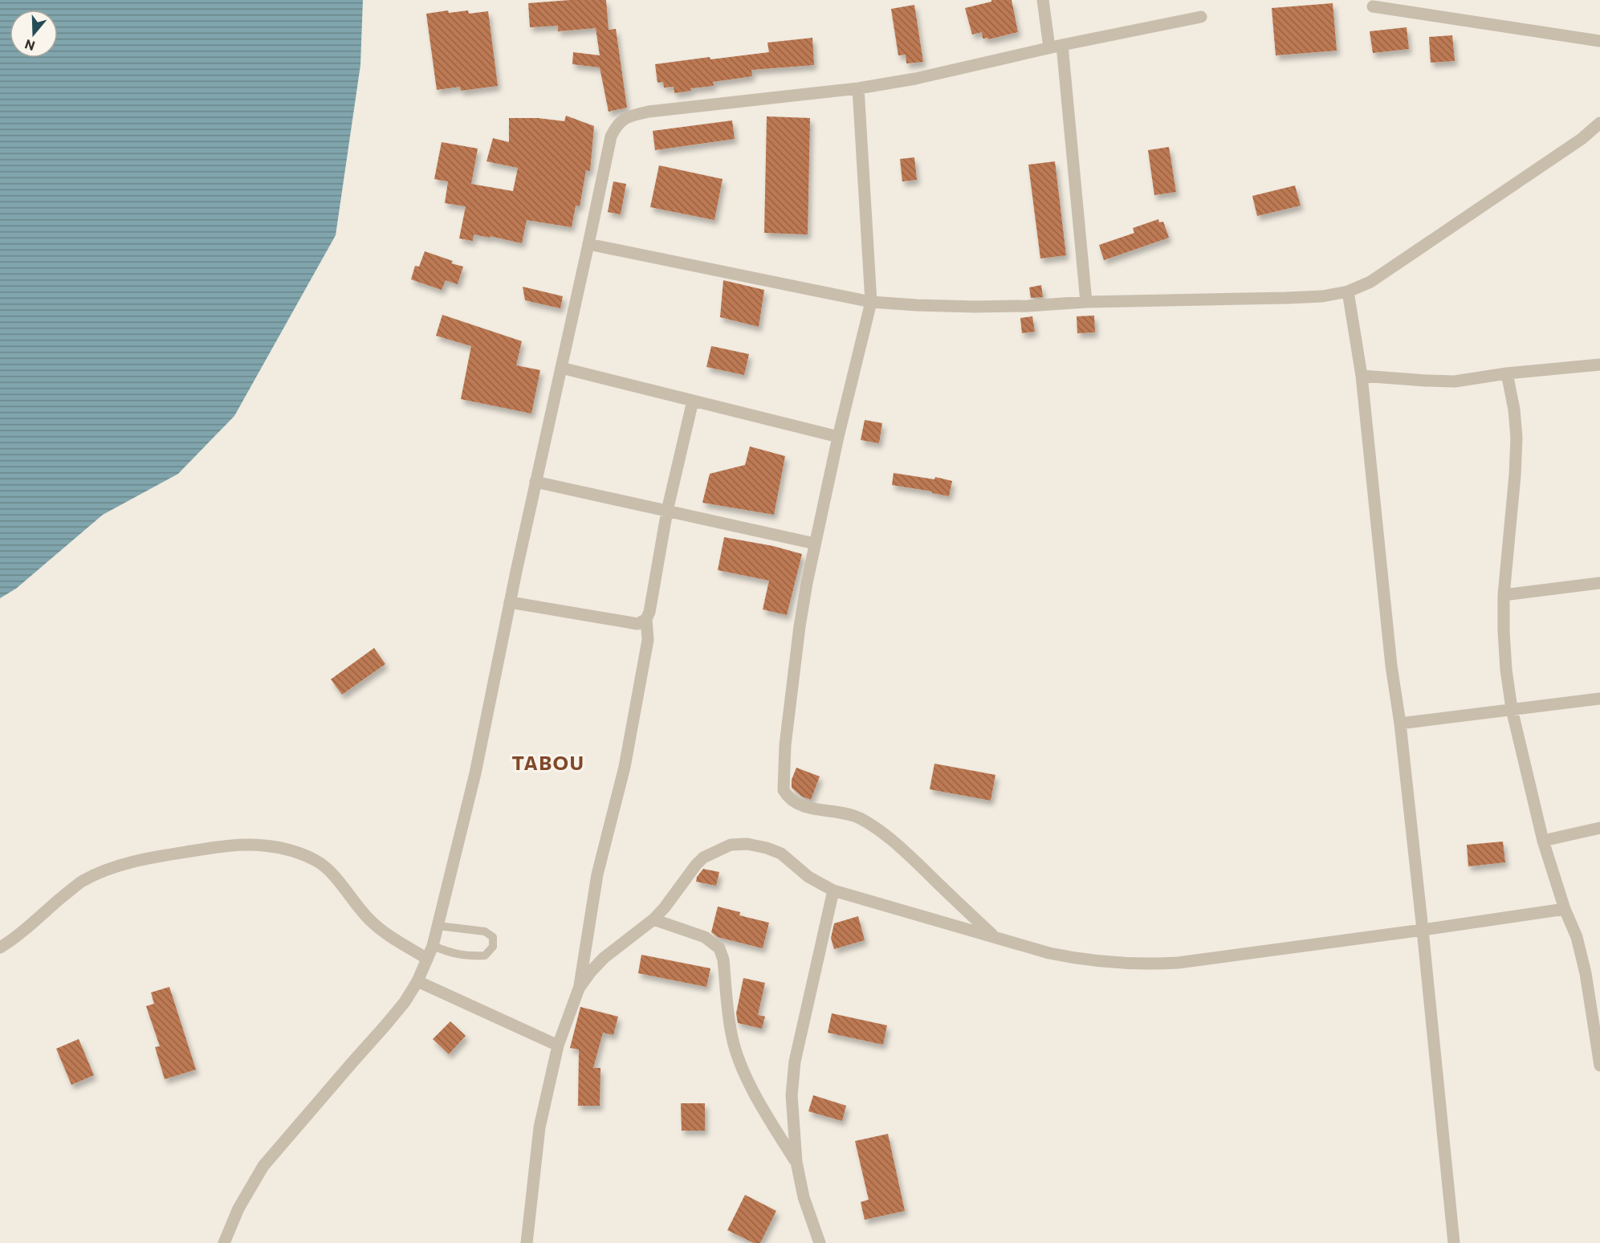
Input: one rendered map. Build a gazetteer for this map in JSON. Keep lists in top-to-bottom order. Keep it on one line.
{"districts":["TABOU"],"north":"bottom"}
